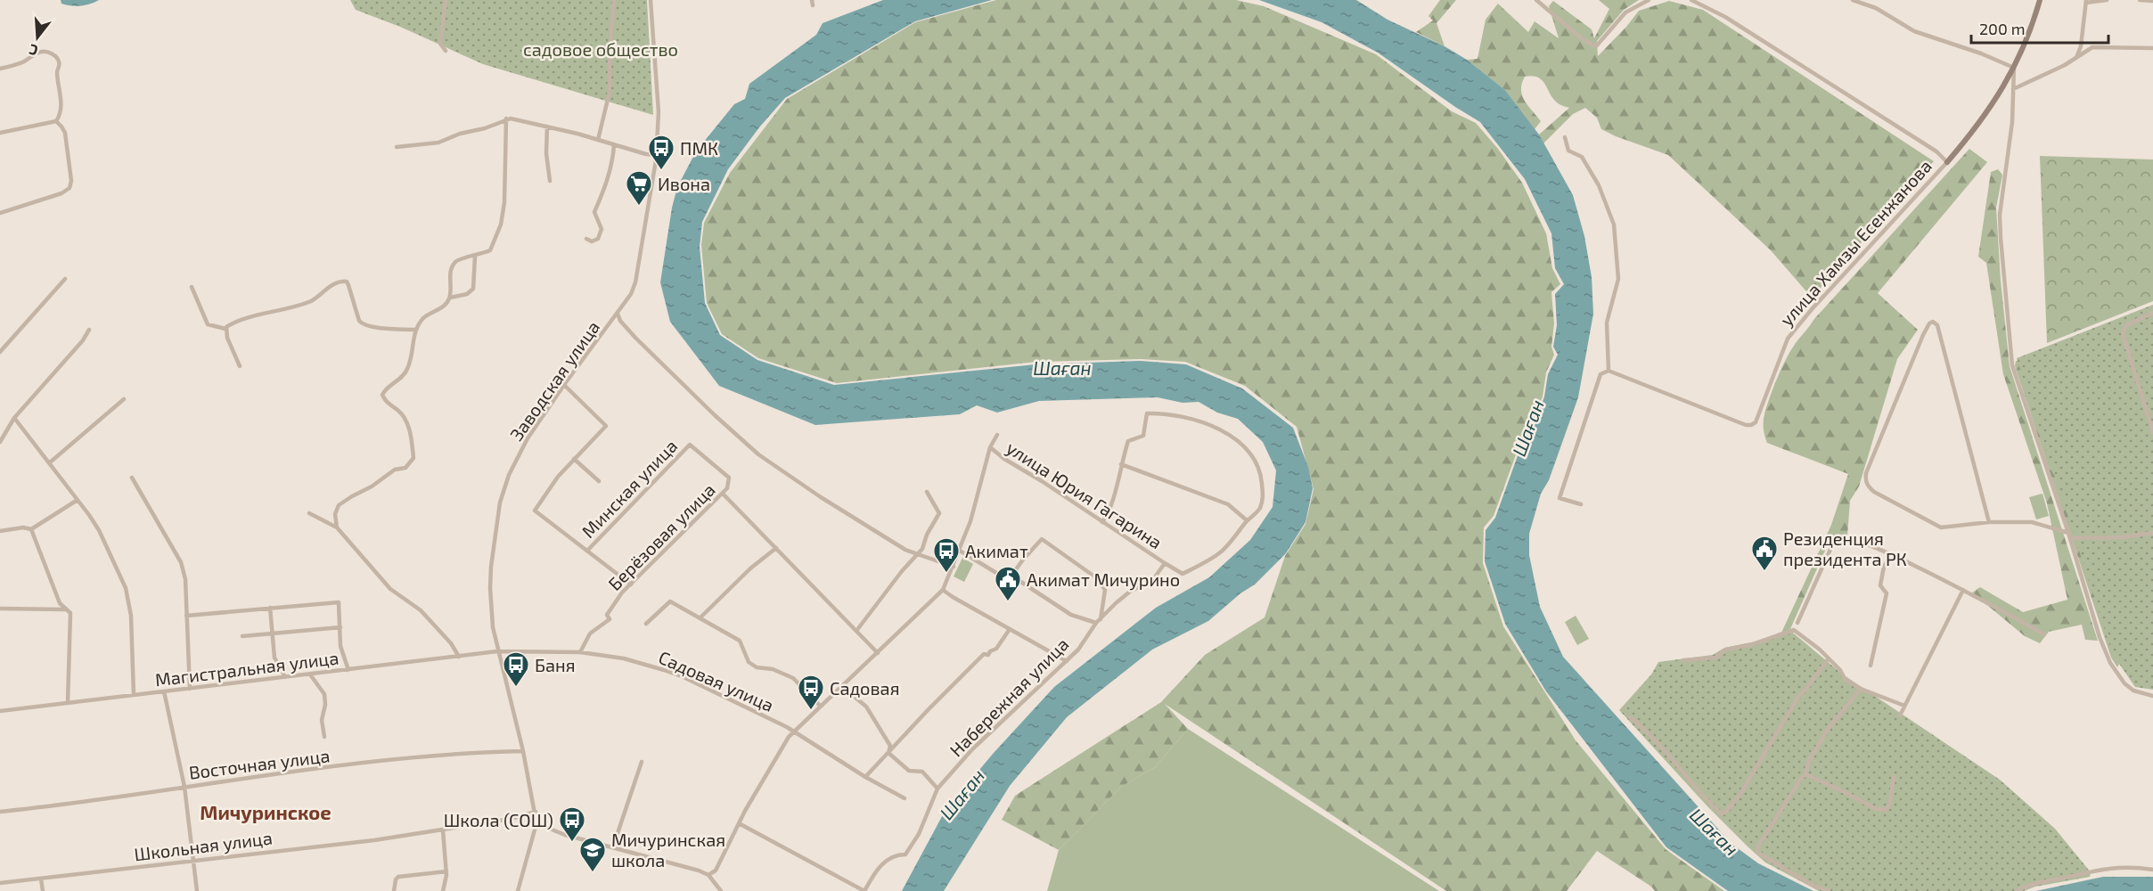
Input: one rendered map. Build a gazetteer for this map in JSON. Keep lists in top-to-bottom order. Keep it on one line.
{"streets":{"street":["улица Хамзы Есенжанова","Заводская улица","Минская улица","улица Юрия Гагарина","Берёзовая улица","Магистральная улица","Садовая улица","Набережная улица","Восточная улица","Школьная улица"]},"crossings":[["Заводская улица","Магистральная улица"],["Заводская улица","Садовая улица"],["Заводская улица","Восточная улица"],["Заводская улица","Школьная улица"],["Минская улица","Берёзовая улица"],["улица Юрия Гагарина","Набережная улица"],["Берёзовая улица","Садовая улица"],["Магистральная улица","Садовая улица"]],"districts":["Мичуринское"],"water":["Шаған"],"parks":["садовое общество"],"places":{"bus stop":["ПМК","Акимат","Баня","Садовая","Школа (СОШ)"],"supermarket":["Ивона"],"public building":["Резиденция президента РК","Акимат Мичурино"],"school or university":["Мичуринская школа"]},"scale_bar":"200 m","north":"bottom"}
